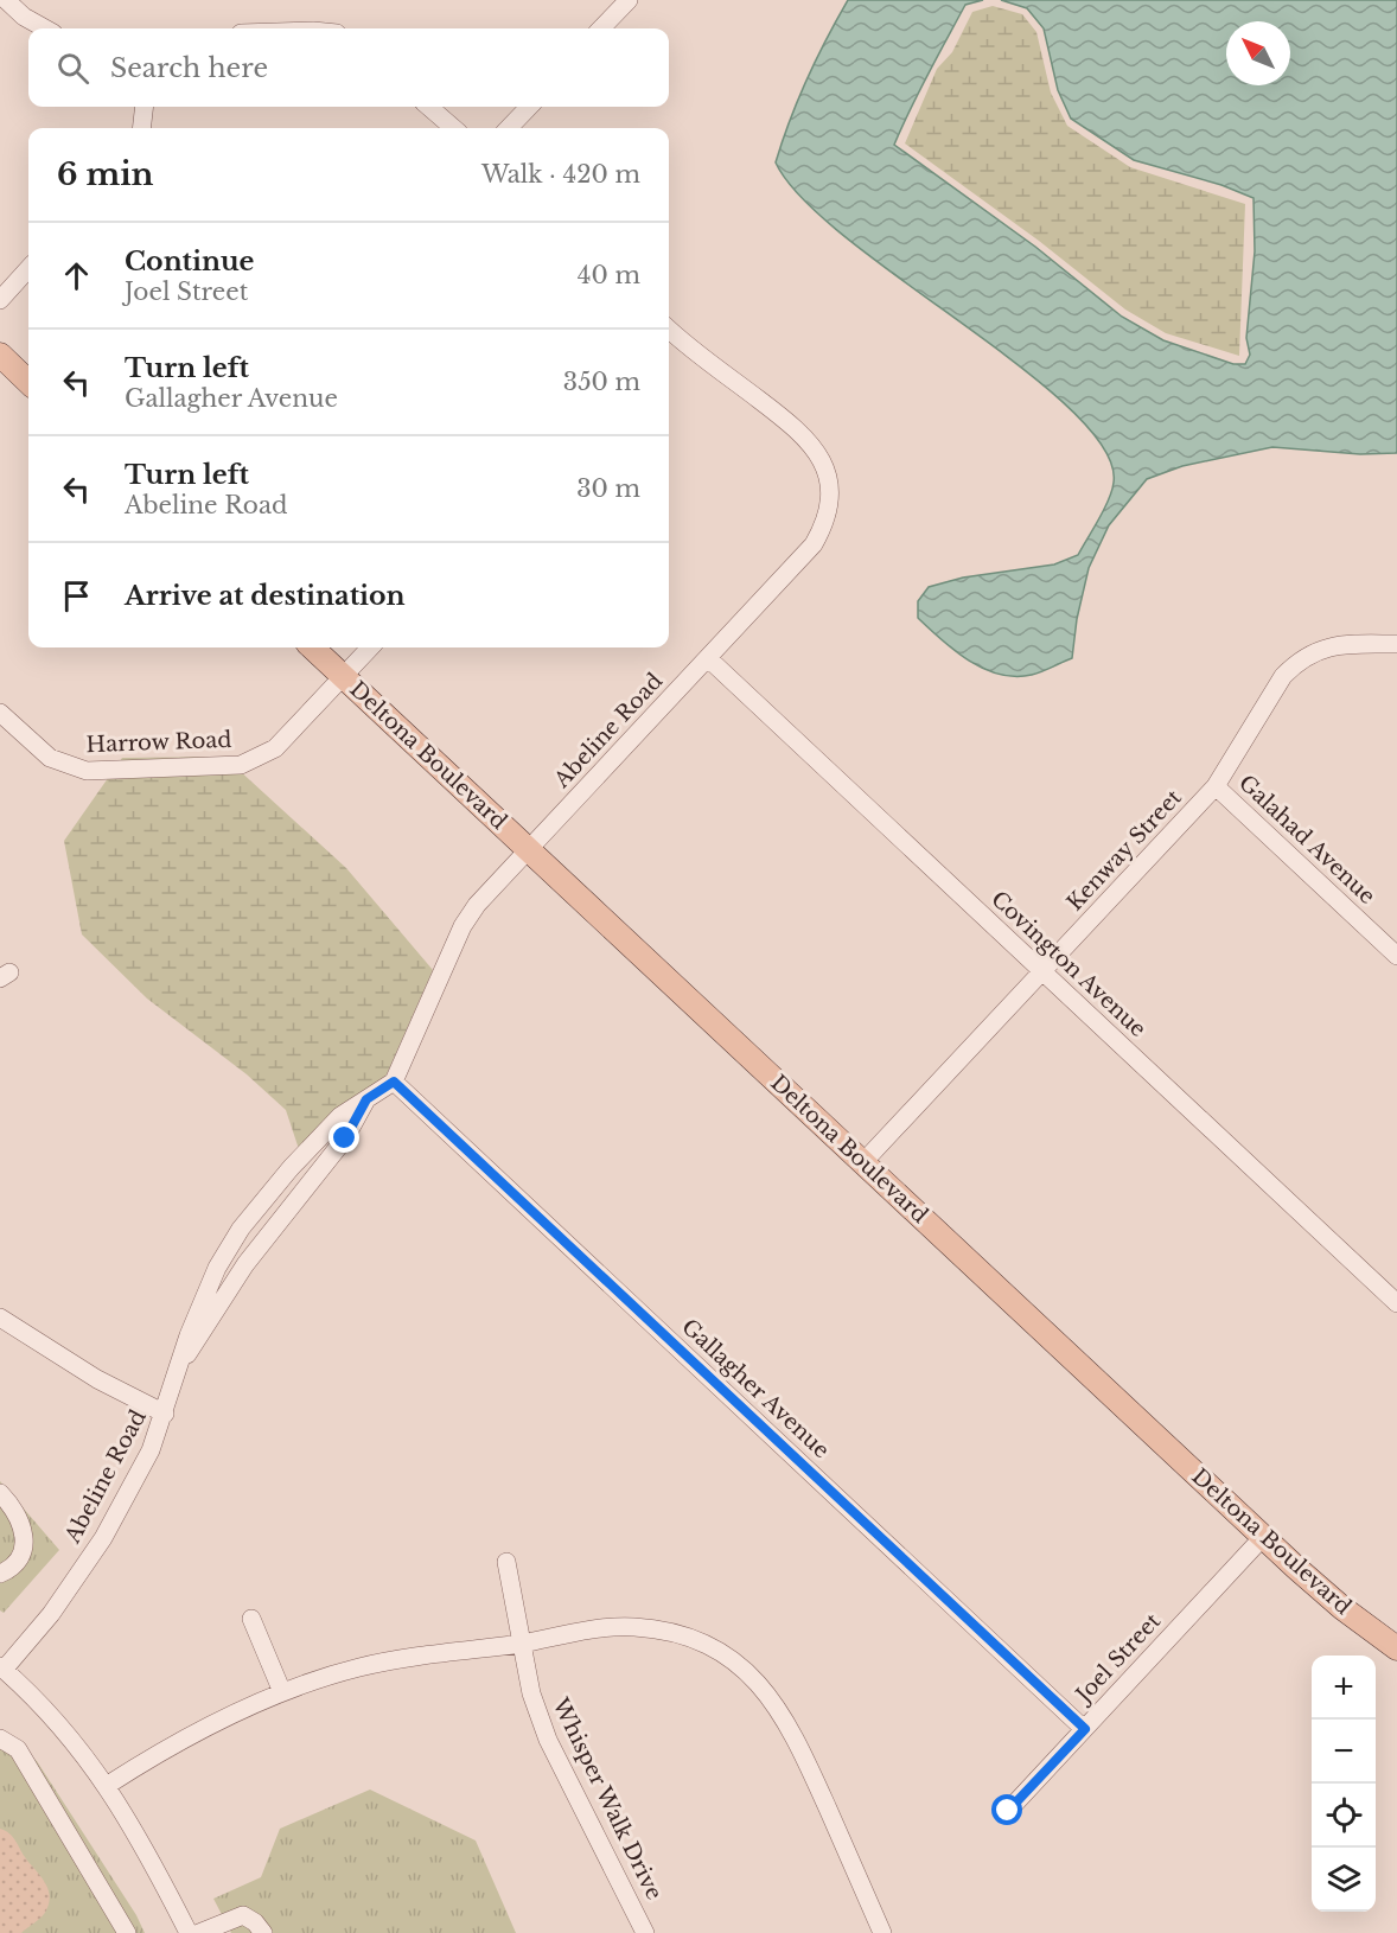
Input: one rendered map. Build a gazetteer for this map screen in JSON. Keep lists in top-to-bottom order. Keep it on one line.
{"streets":{"main road":["Deltona Boulevard"],"street":["Abeline Road","Harrow Road","Galahad Avenue","Kenway Street","Covington Avenue","Gallagher Avenue","Joel Street","Whisper Walk Drive"]},"crossings":[["Abeline Road","Deltona Boulevard"],["Abeline Road","Covington Avenue"],["Abeline Road","Gallagher Avenue"],["Harrow Road","Deltona Boulevard"],["Deltona Boulevard","Kenway Street"],["Deltona Boulevard","Joel Street"],["Galahad Avenue","Kenway Street"],["Kenway Street","Covington Avenue"],["Gallagher Avenue","Joel Street"]],"north":"top left","page":{"search":"Search here","heading":["6 min","Walk · 420 m"],"list":[["Continue","Joel Street","40 m"],["Turn left","Gallagher Avenue","350 m"],["Turn left","Abeline Road","30 m"],"Arrive at destination"],"map_buttons":["+","−"]}}
